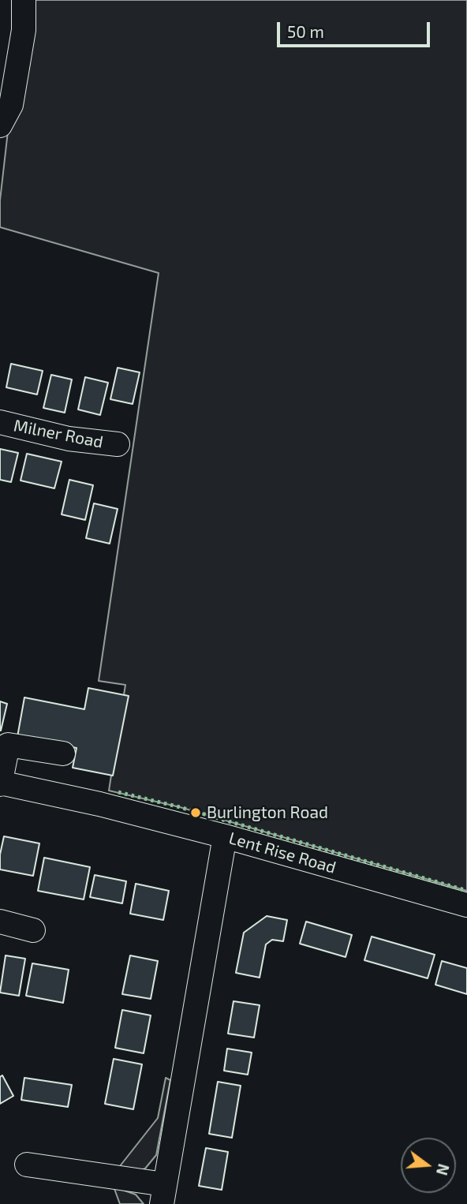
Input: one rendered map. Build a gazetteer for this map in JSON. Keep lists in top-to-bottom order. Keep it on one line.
{"streets":{"street":["Milner Road","Lent Rise Road"]},"places":["Burlington Road"],"scale_bar":"50 m","north":"right"}
